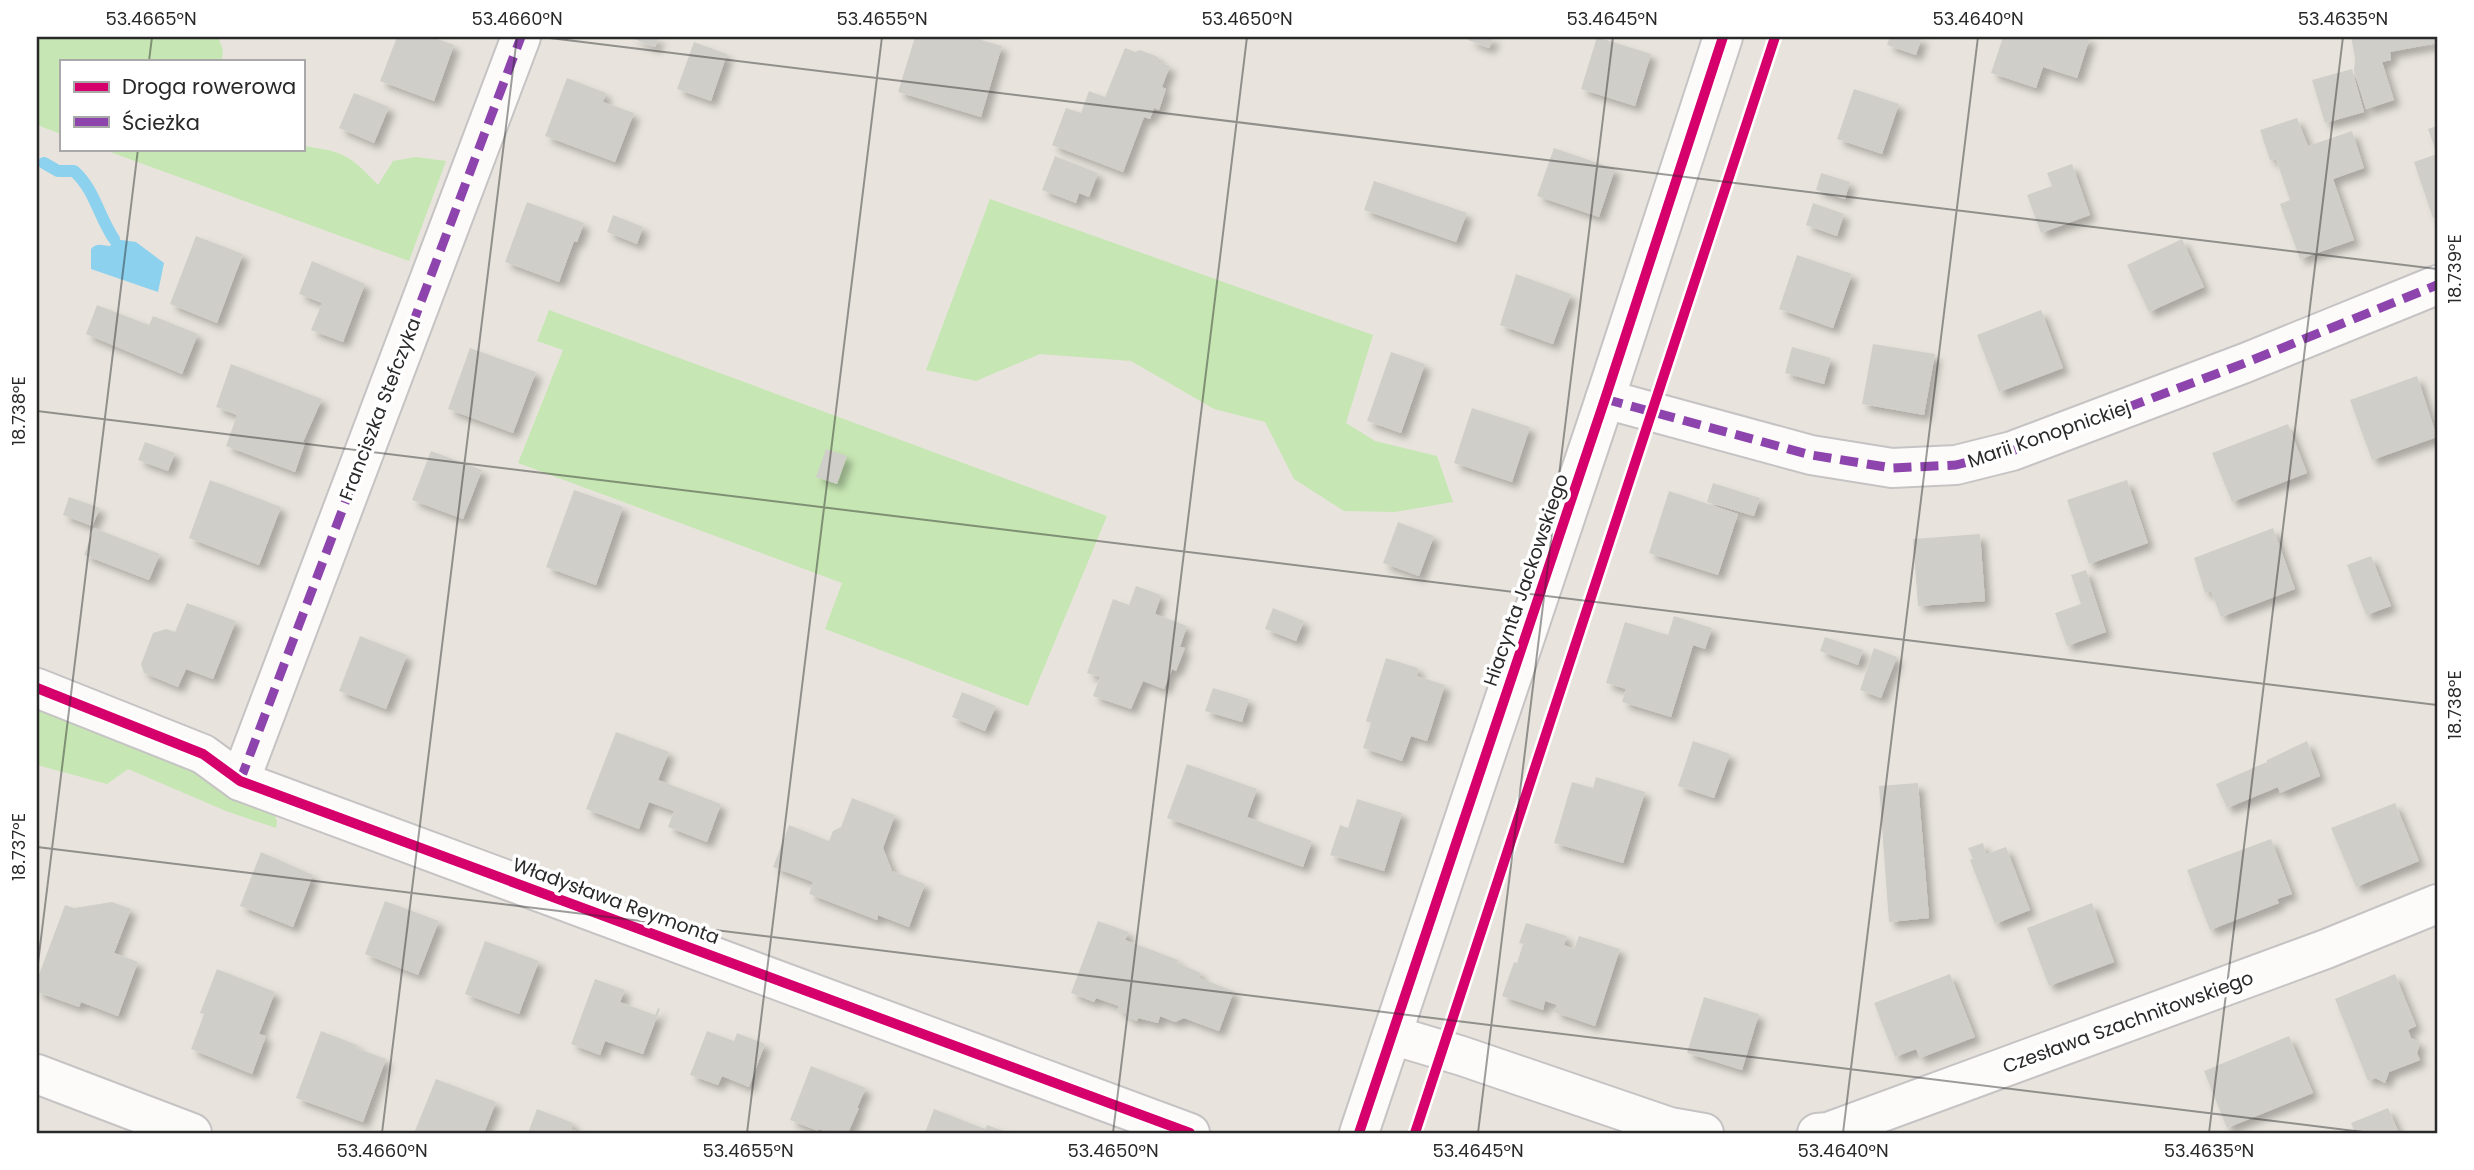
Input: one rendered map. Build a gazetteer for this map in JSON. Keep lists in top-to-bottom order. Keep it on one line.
{"streets":{"street":["Franciszka Stefczyka","Marii Konopnickiej","Hiacynta Jackowskiego","Władysława Reymonta","Czesława Szachnitowskiego"]},"crossings":[["Franciszka Stefczyka","Władysława Reymonta"],["Marii Konopnickiej","Hiacynta Jackowskiego"]],"legend":["Droga rowerowa","Ścieżka"],"coordinates":["53.4665°N","53.4660°N","53.4655°N","53.4650°N","53.4645°N","53.4640°N","53.4635°N","18.739°E","18.738°E","18.737°E"]}
